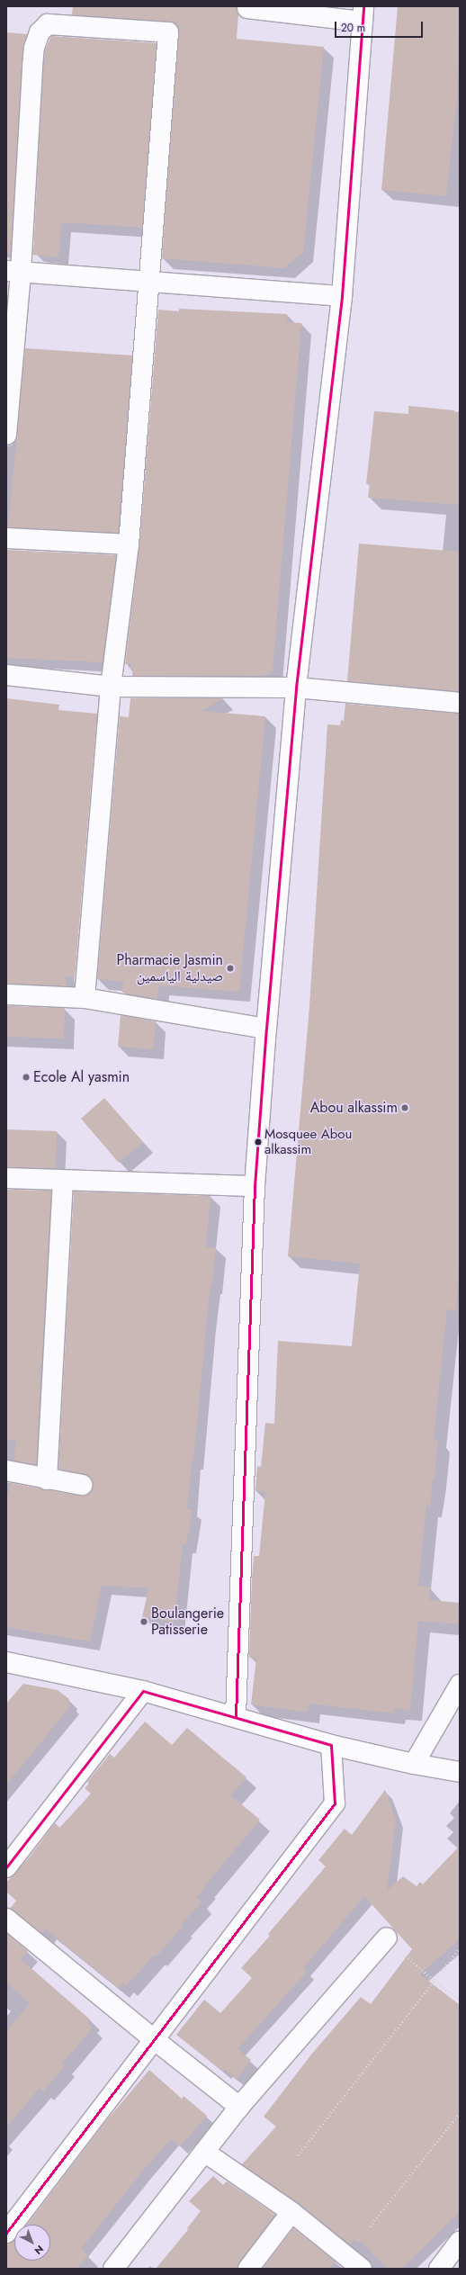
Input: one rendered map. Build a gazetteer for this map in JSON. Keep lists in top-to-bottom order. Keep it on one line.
{"places":["Pharmacie Jasmin صيدلية الياسمين","Ecole Al yasmin","Abou alkassim","Mosquee Abou alkassim","Boulangerie Patisserie"],"scale_bar":"20 m","north":"bottom right"}
